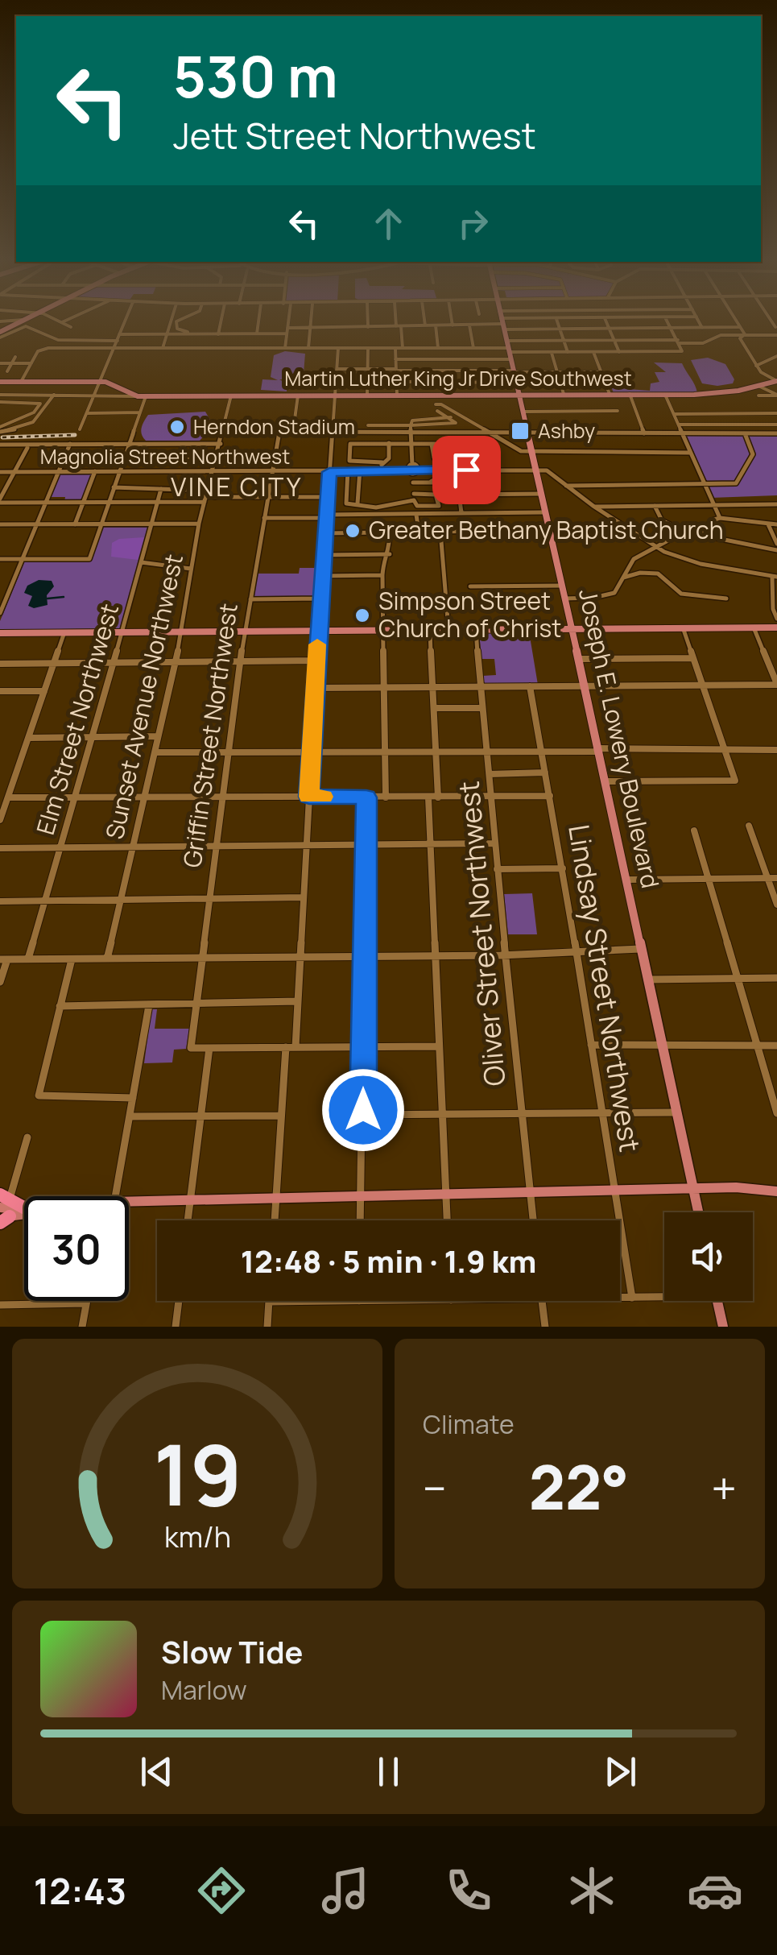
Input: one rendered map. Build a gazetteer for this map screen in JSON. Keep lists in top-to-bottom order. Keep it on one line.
{"streets":{"main road":["Martin Luther King Jr Drive Southwest","Joseph E. Lowery Boulevard"],"street":["Magnolia Street Northwest","Sunset Avenue Northwest","Elm Street Northwest","Griffin Street Northwest","Oliver Street Northwest","Lindsay Street Northwest"]},"crossings":[["Martin Luther King Jr Drive Southwest","Sunset Avenue Northwest"],["Martin Luther King Jr Drive Southwest","Joseph E. Lowery Boulevard"],["Magnolia Street Northwest","Sunset Avenue Northwest"],["Magnolia Street Northwest","Griffin Street Northwest"]],"districts":["VINE CITY"],"places":{"other":["Herndon Stadium","Greater Bethany Baptist Church","Simpson Street Church of Christ"],"transit":["Ashby"]},"page":{"turn":["530 m","Jett Street Northwest"],"limit":"30","trip":"12:48 · 5 min · 1.9 km","tile":"Climate","heat":["−","22°","+"],"song":["Slow Tide","Marlow"],"tabs":"12:43","gauge":["19","km/h"]}}
